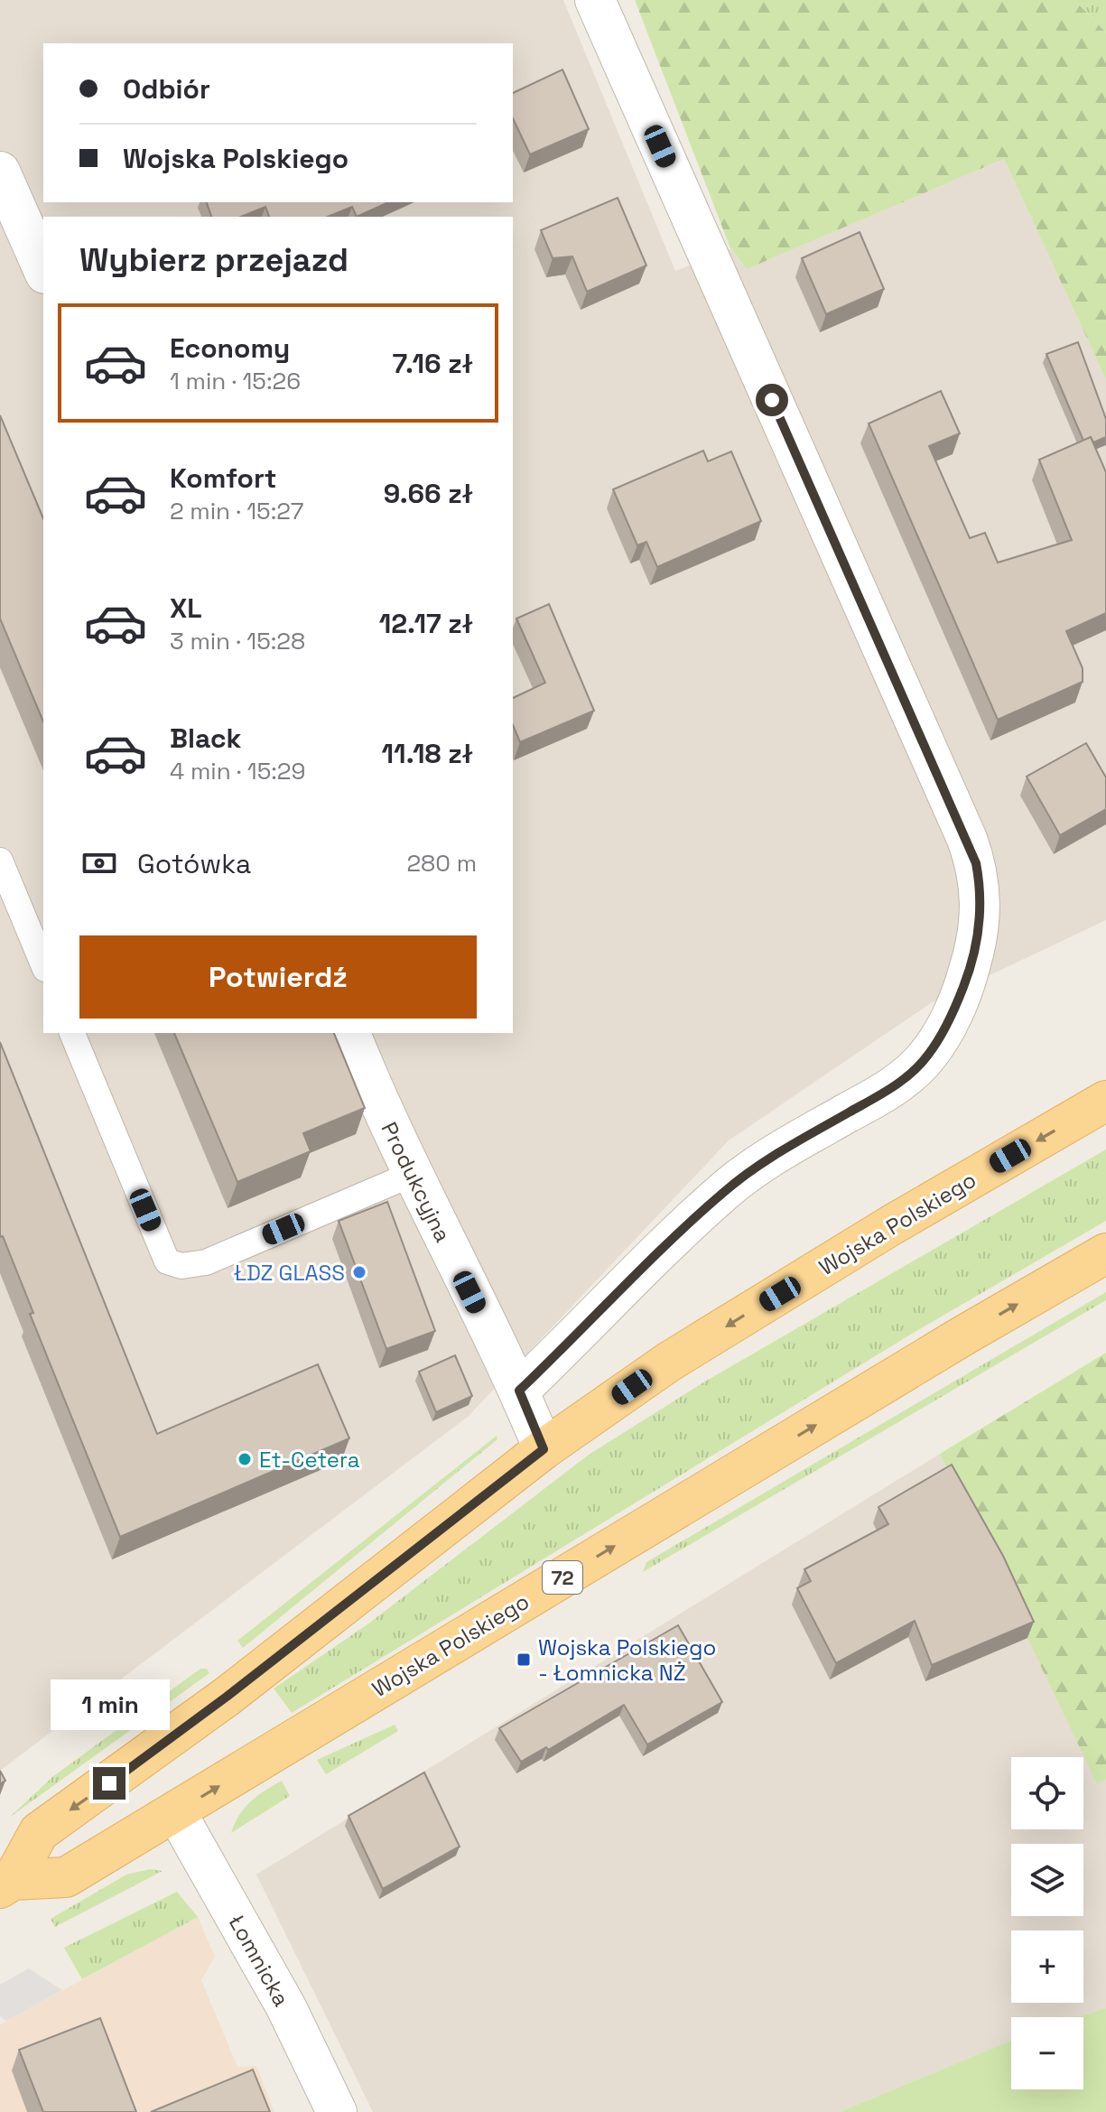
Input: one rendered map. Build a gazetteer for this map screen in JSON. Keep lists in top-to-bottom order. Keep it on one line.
{"streets":{"main road":["Wojska Polskiego","72"],"street":["Produkcyjna","Łomnicka"]},"crossings":[["Produkcyjna","Wojska Polskiego"],["Wojska Polskiego","Łomnicka"]],"places":{"other":["ŁDZ GLASS","Et-Cetera"],"transit":["Wojska Polskiego - Łomnicka NŻ"]},"page":{"banner":["Odbiór","Wojska Polskiego"],"heading":"Wybierz przejazd","list":[{"name":"Economy","note":"1 min · 15:26","value":"7.16 zł"},{"name":"Komfort","note":"2 min · 15:27","value":"9.66 zł"},{"name":"XL","note":"3 min · 15:28","value":"12.17 zł"},{"name":"Black","note":"4 min · 15:29","value":"11.18 zł"}],"pay":["Gotówka","280 m"],"buttons":"Potwierdź","bubble":"1 min","map_buttons":["+","−"]}}
